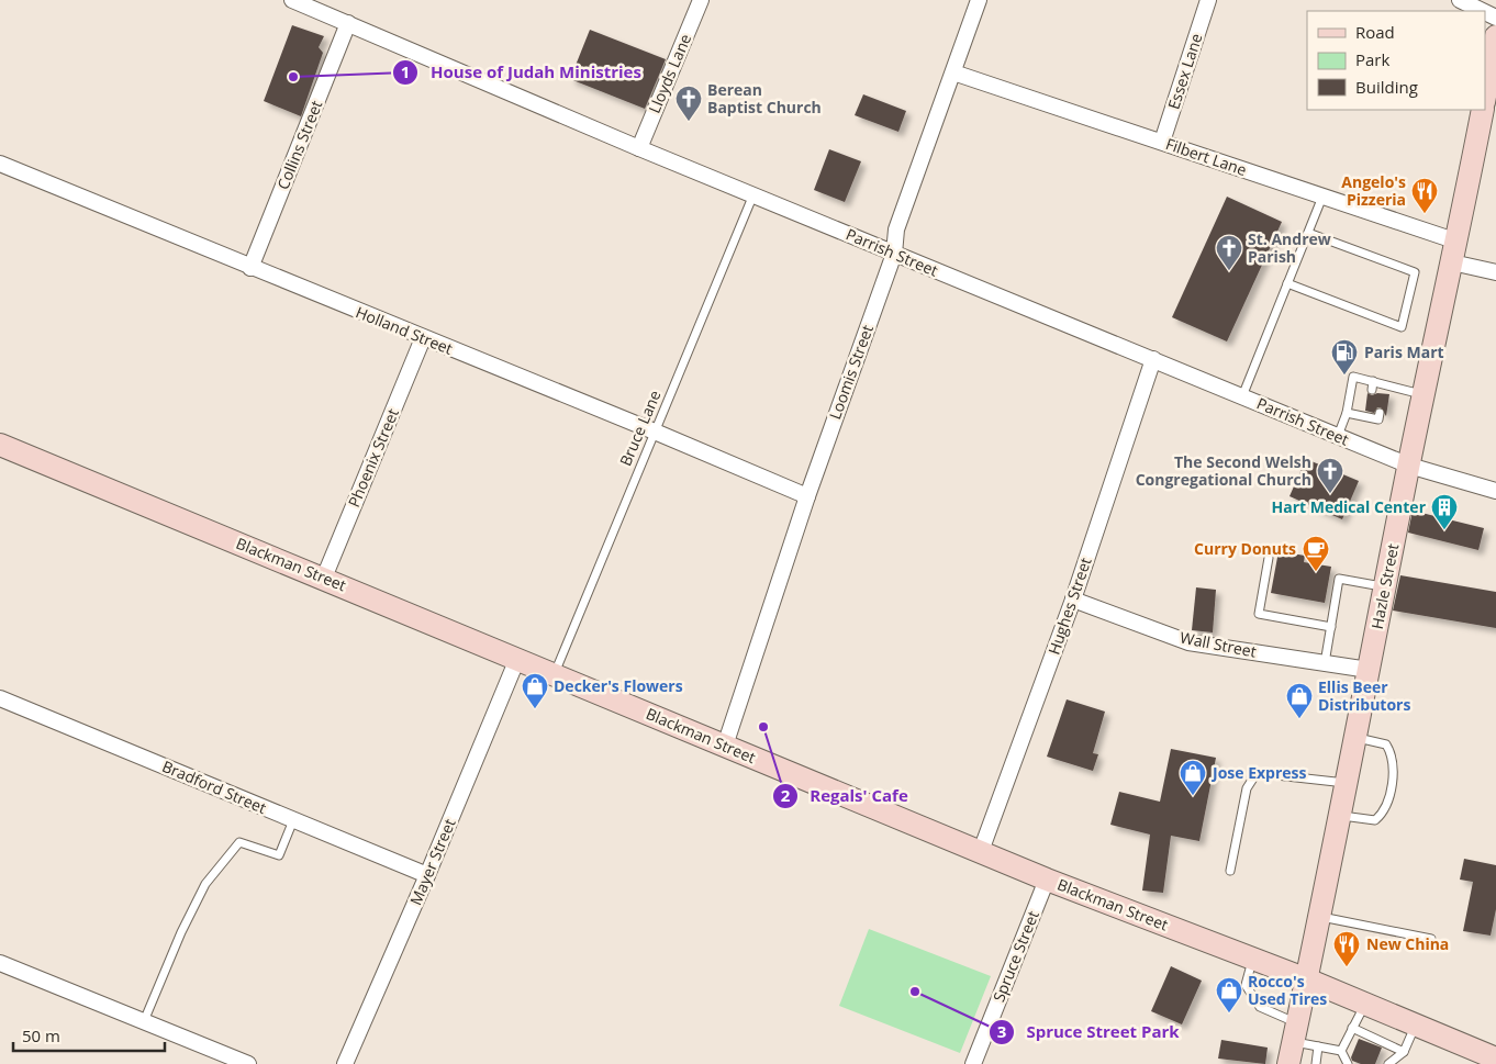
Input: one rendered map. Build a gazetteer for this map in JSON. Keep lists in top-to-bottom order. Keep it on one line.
{"streets":{"main road":["Blackman Street","Hazle Street"],"street":["Essex Lane","Lloyds Lane","Collins Street","Filbert Lane","Parrish Street","Holland Street","Loomis Street","Phoenix Street","Hughes Street","Wall Street","Bradford Street","Mayer Street","Spruce Street"],"lane":["Bruce Lane"]},"crossings":[["Essex Lane","Filbert Lane"],["Lloyds Lane","Parrish Street"],["Collins Street","Parrish Street"],["Collins Street","Holland Street"],["Filbert Lane","Loomis Street"],["Filbert Lane","Hazle Street"],["Parrish Street","Loomis Street"],["Parrish Street","Bruce Lane"],["Parrish Street","Hazle Street"],["Parrish Street","Hughes Street"],["Holland Street","Loomis Street"],["Holland Street","Bruce Lane"],["Holland Street","Phoenix Street"],["Loomis Street","Blackman Street"],["Bruce Lane","Blackman Street"],["Phoenix Street","Blackman Street"],["Blackman Street","Hazle Street"],["Blackman Street","Hughes Street"],["Blackman Street","Mayer Street"],["Blackman Street","Spruce Street"],["Hazle Street","Wall Street"],["Hughes Street","Wall Street"],["Bradford Street","Mayer Street"]],"places":{"other":["House of Judah Ministries","Regals' Cafe","Spruce Street Park"],"church":["Berean Baptist Church","St. Andrew Parish","The Second Welsh Congregational Church"],"restaurant":["Angelo's Pizzeria","New China"],"fuel station":["Paris Mart"],"building":["Hart Medical Center"],"cafe":["Curry Donuts"],"shop":["Decker's Flowers","Ellis Beer Distributors","Jose Express","Rocco's Used Tires"]},"legend":["Road","Park","Building"],"scale_bar":"50 m"}
